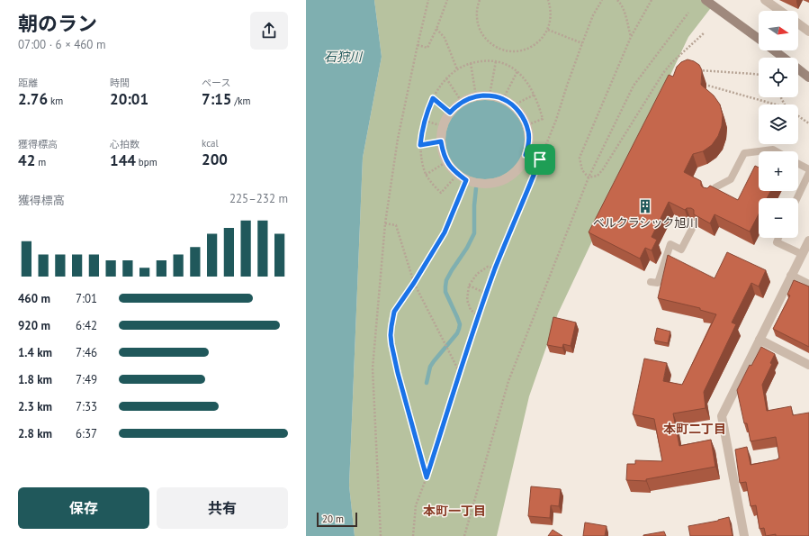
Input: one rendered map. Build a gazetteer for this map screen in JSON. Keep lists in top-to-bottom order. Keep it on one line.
{"districts":["本町二丁目","本町一丁目"],"water":["石狩川"],"places":{"building":["ベルクラシック旭川"]},"scale_bar":"20 m","north":"right","page":{"heading":["朝のラン","07:00 · 6 × 460 m"],"map_buttons":["+","−"],"stats":[["距離","2.76 km"],["時間","20:01"],["ペース","7:15 /km"],["獲得標高","42 m"],["心拍数","144 bpm"],["kcal","200"]],"chart":["獲得標高","225–232 m"],"list":[{"name":"460 m","note":"7:01"},{"name":"920 m","note":"6:42"},{"name":"1.4 km","note":"7:46"},{"name":"1.8 km","note":"7:49"},{"name":"2.3 km","note":"7:33"},{"name":"2.8 km","note":"6:37"}],"buttons":["保存","共有"],"scale":"20 m"}}
